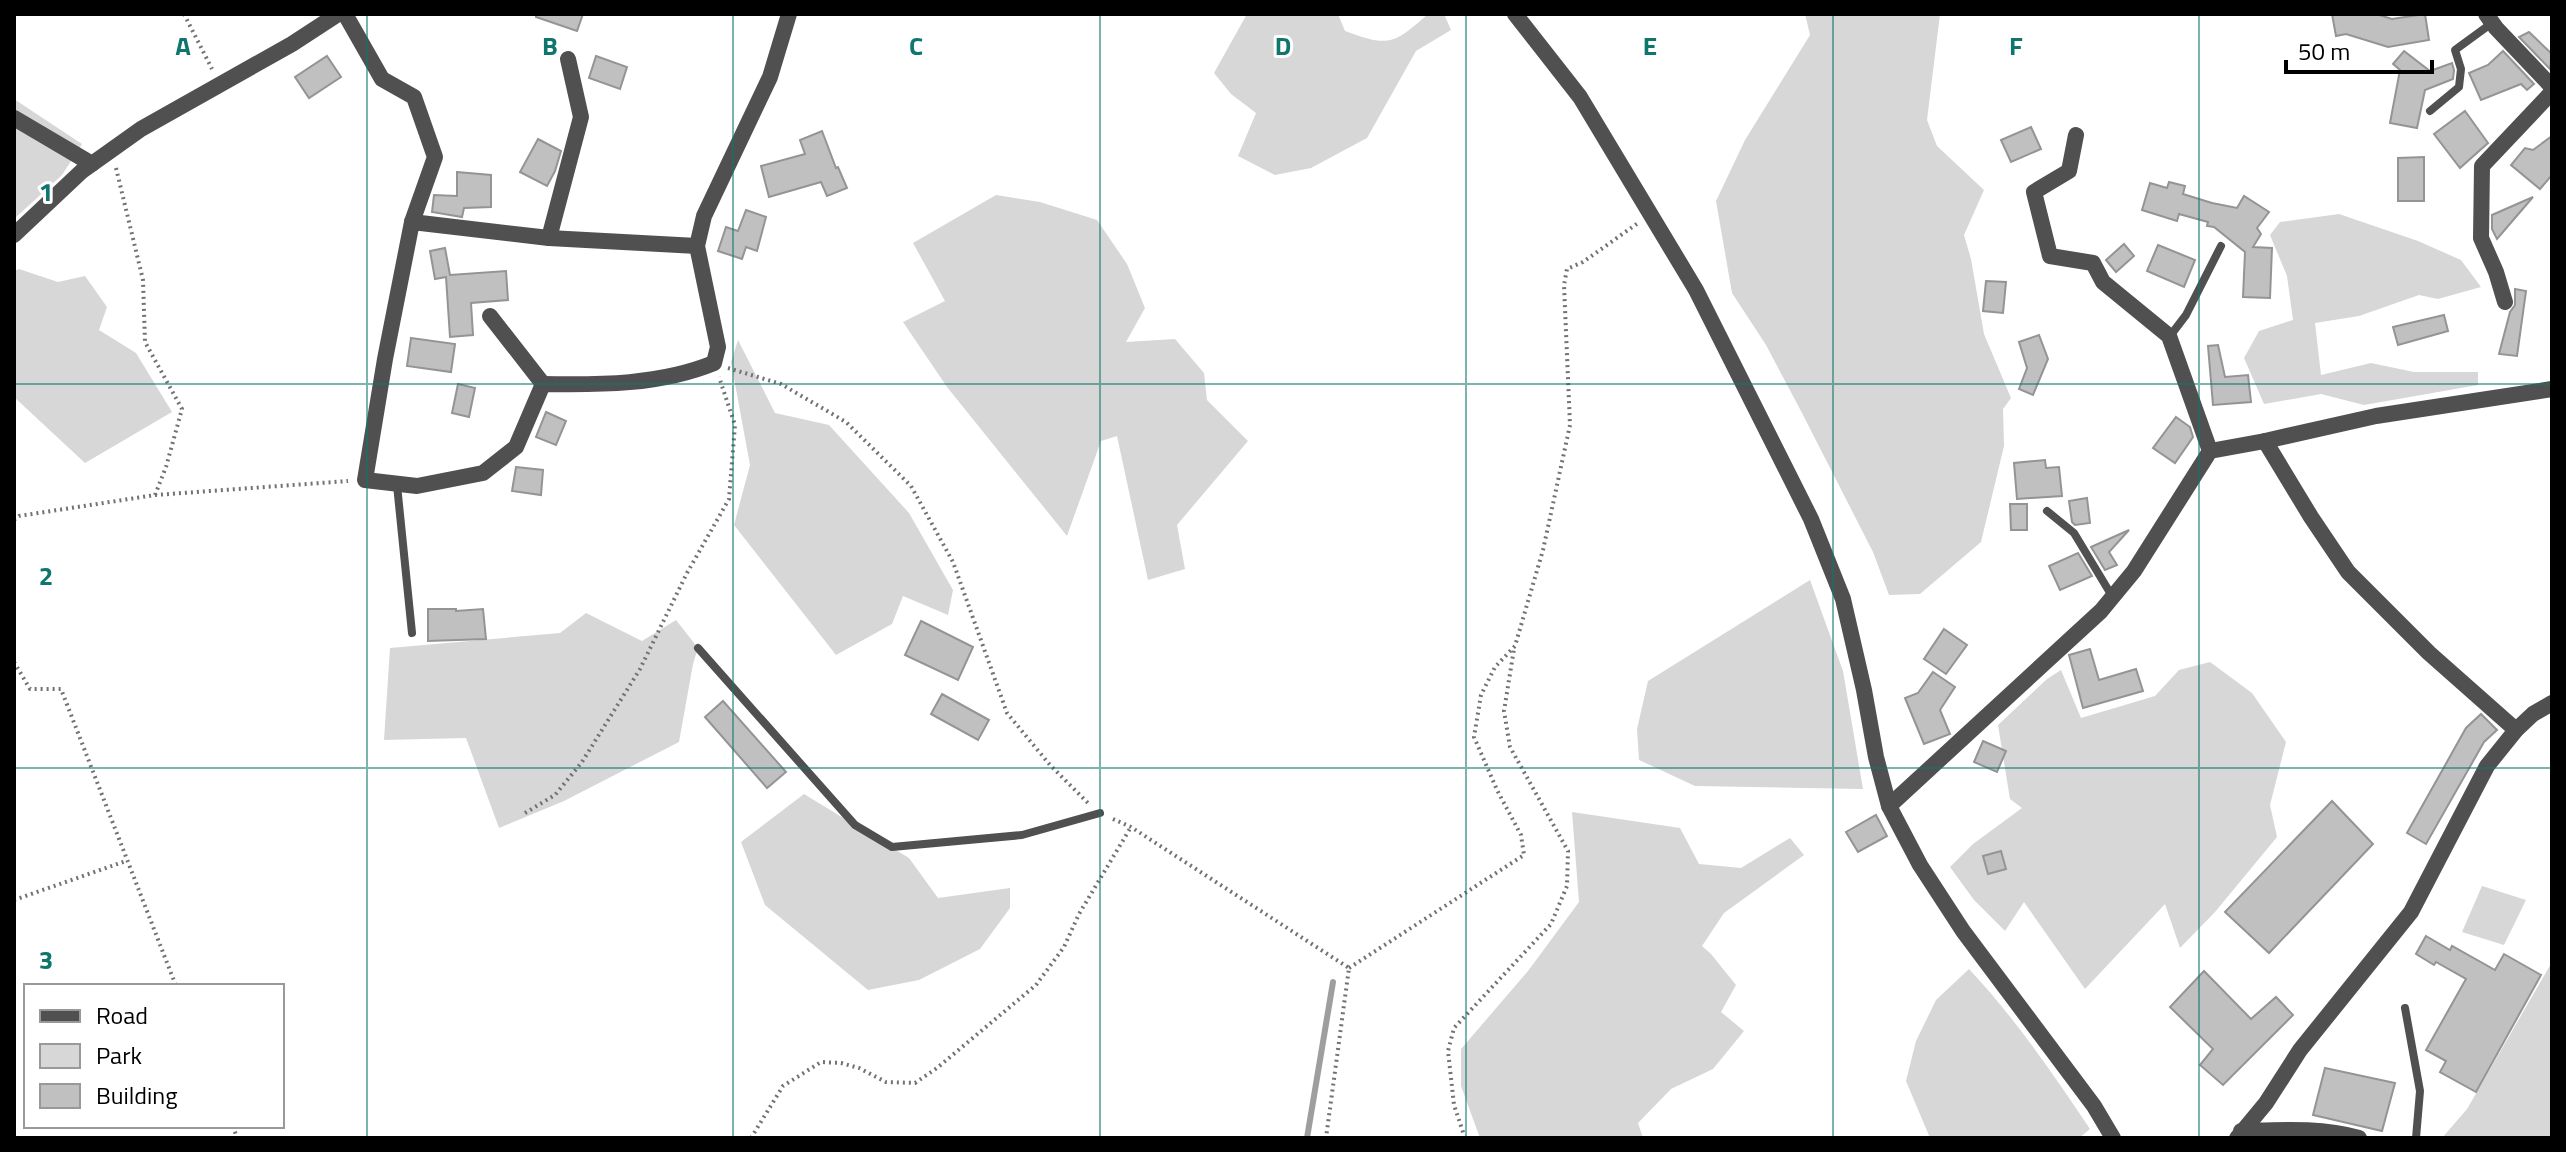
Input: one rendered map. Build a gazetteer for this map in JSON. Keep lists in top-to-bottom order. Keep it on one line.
{"legend":["Road","Park","Building"],"scale_bar":"50 m","grid":{"columns":["A","B","C","D","E","F"],"rows":["1","2","3"]}}
